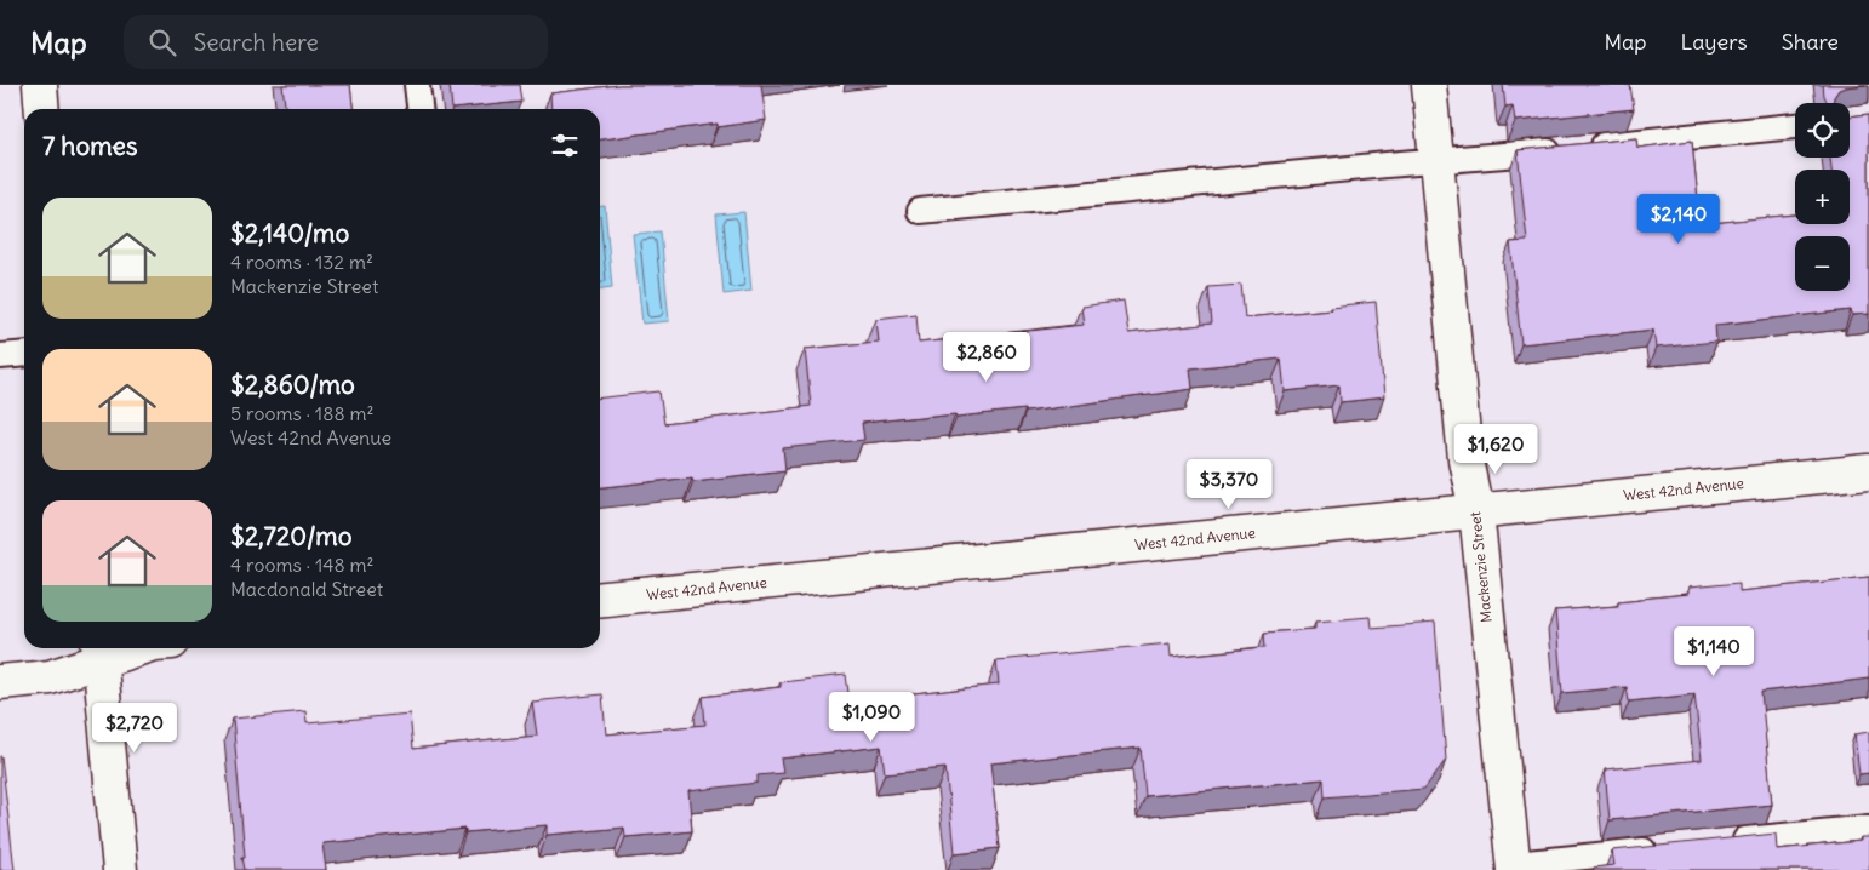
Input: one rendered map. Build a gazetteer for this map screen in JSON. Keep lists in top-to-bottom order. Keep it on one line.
{"streets":{"street":["West 42nd Avenue","Mackenzie Street"]},"crossings":[["West 42nd Avenue","Mackenzie Street"]],"page":{"header":"Map","search":"Search here","nav":["Map","Layers","Share"],"map_buttons":["+","−"],"heading":"7 homes","list":[{"name":"$2,140/mo","note":"4 rooms · 132 m² · Mackenzie Street"},{"name":"$2,860/mo","note":"5 rooms · 188 m² · West 42nd Avenue"},{"name":"$2,720/mo","note":"4 rooms · 148 m² · Macdonald Street"}],"price":["$2,140","$2,860","$1,620","$3,370","$1,140","$1,090","$2,720"]}}
